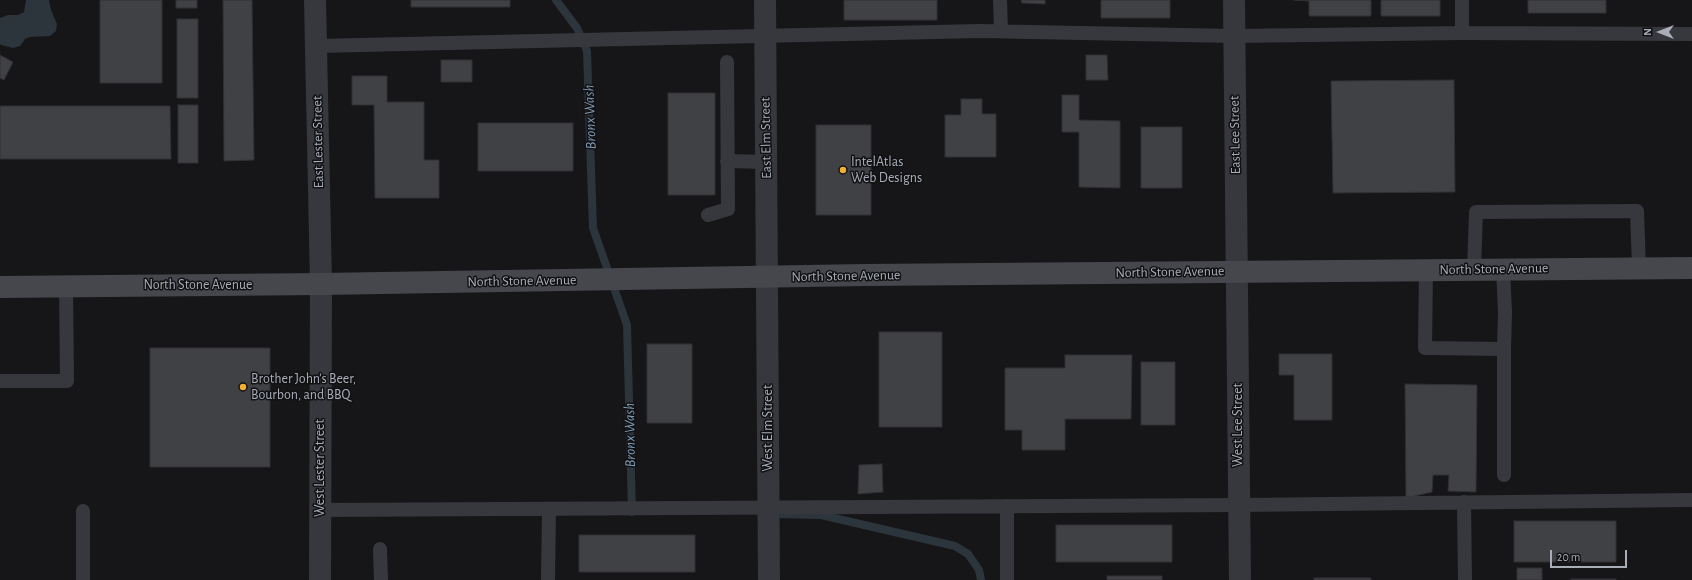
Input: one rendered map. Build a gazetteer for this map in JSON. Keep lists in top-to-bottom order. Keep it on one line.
{"streets":{"main road":["North Stone Avenue"],"street":["East Lee Street","East Elm Street","East Lester Street","West Lee Street","West Elm Street","West Lester Street"]},"crossings":[["East Lee Street","North Stone Avenue"],["East Lee Street","West Lee Street"],["East Elm Street","North Stone Avenue"],["East Elm Street","West Elm Street"],["East Lester Street","North Stone Avenue"],["East Lester Street","West Lester Street"],["North Stone Avenue","West Lee Street"],["North Stone Avenue","West Elm Street"],["North Stone Avenue","West Lester Street"]],"water":["Bronx Wash"],"places":["IntelAtlas Web Designs","Brother John’s Beer, Bourbon, and BBQ"],"scale_bar":"20 m","north":"left"}
